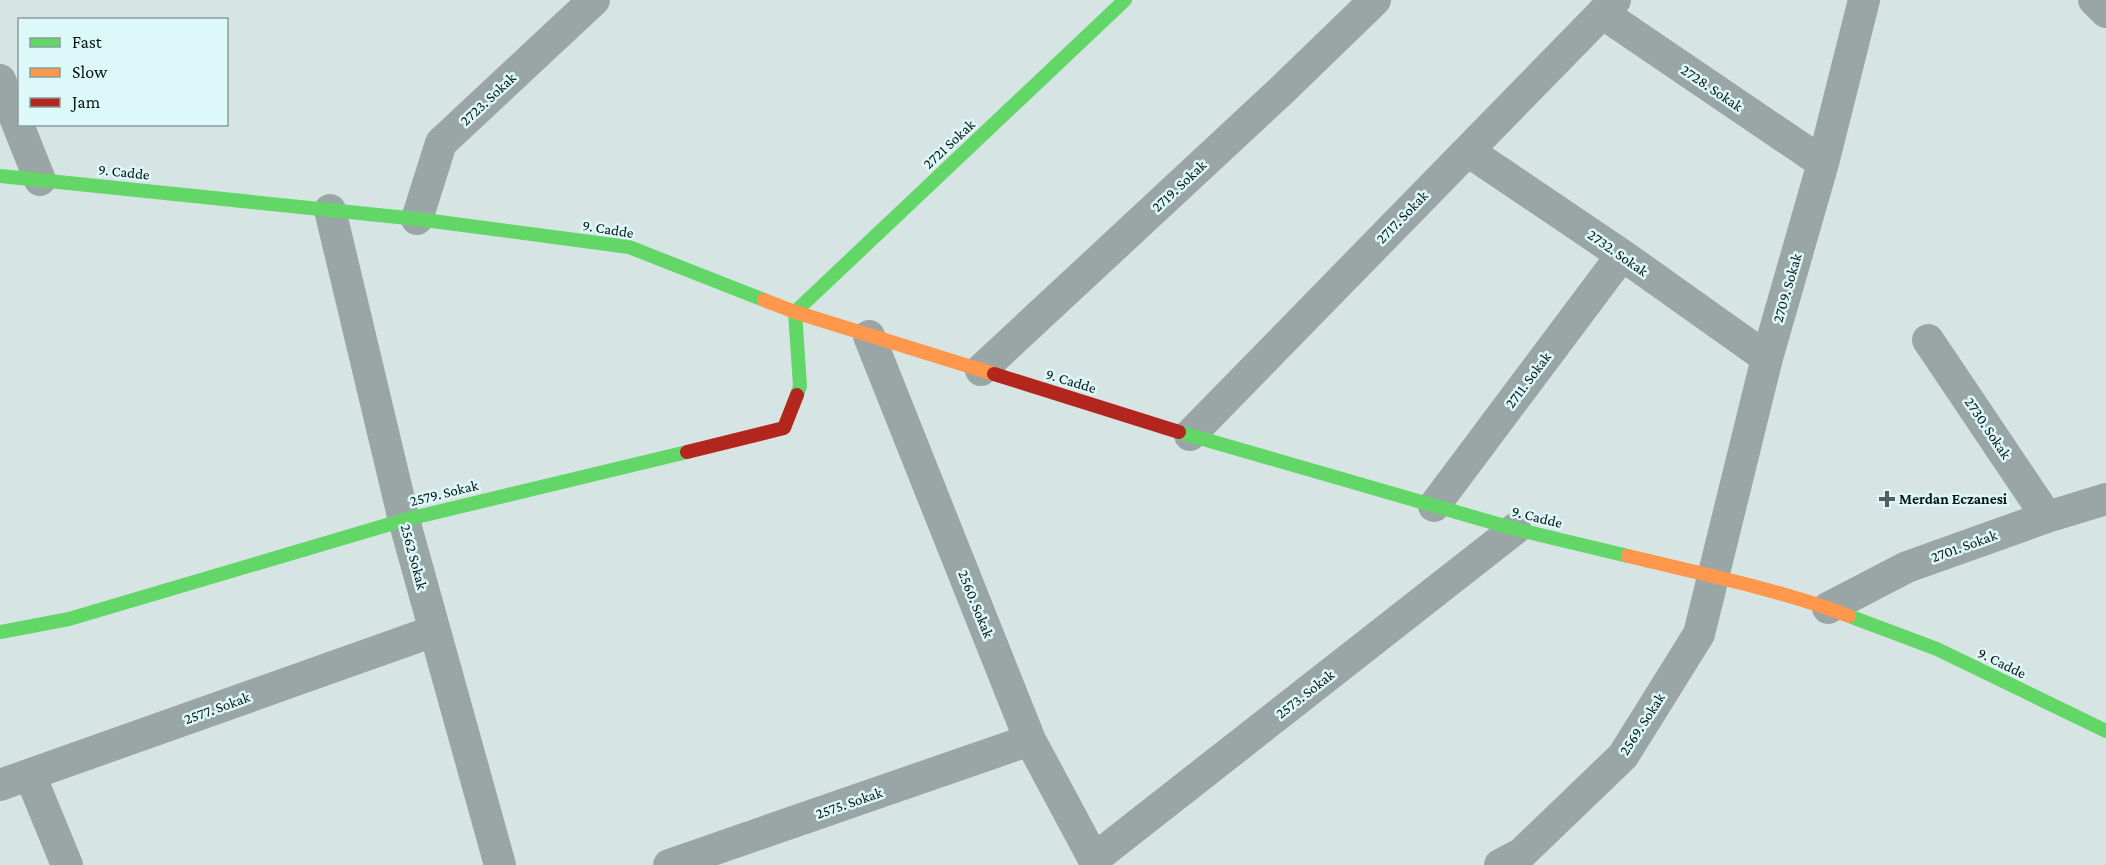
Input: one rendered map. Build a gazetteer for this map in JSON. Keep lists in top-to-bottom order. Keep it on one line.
{"streets":{"street":["2728. Sokak","2723. Sokak","2721 Sokak","9. Cadde","2719. Sokak","2717. Sokak","2732. Sokak","2709. Sokak","2711. Sokak","2730. Sokak","2579. Sokak","2701. Sokak","2562 Sokak","2560. Sokak","2573. Sokak","2577. Sokak","2569. Sokak","2575. Sokak"]},"crossings":[["2728. Sokak","2717. Sokak"],["2728. Sokak","2709. Sokak"],["2723. Sokak","9. Cadde"],["2721 Sokak","9. Cadde"],["2721 Sokak","2579. Sokak"],["9. Cadde","2719. Sokak"],["9. Cadde","2717. Sokak"],["9. Cadde","2709. Sokak"],["9. Cadde","2711. Sokak"],["9. Cadde","2579. Sokak"],["9. Cadde","2701. Sokak"],["9. Cadde","2562 Sokak"],["9. Cadde","2560. Sokak"],["9. Cadde","2573. Sokak"],["9. Cadde","2569. Sokak"],["2717. Sokak","2732. Sokak"],["2732. Sokak","2709. Sokak"],["2732. Sokak","2711. Sokak"],["2709. Sokak","2569. Sokak"],["2730. Sokak","2701. Sokak"],["2579. Sokak","2562 Sokak"],["2562 Sokak","2577. Sokak"],["2560. Sokak","2573. Sokak"],["2560. Sokak","2575. Sokak"]],"places":{"health":["Merdan Eczanesi"]},"legend":["Fast","Slow","Jam"]}
